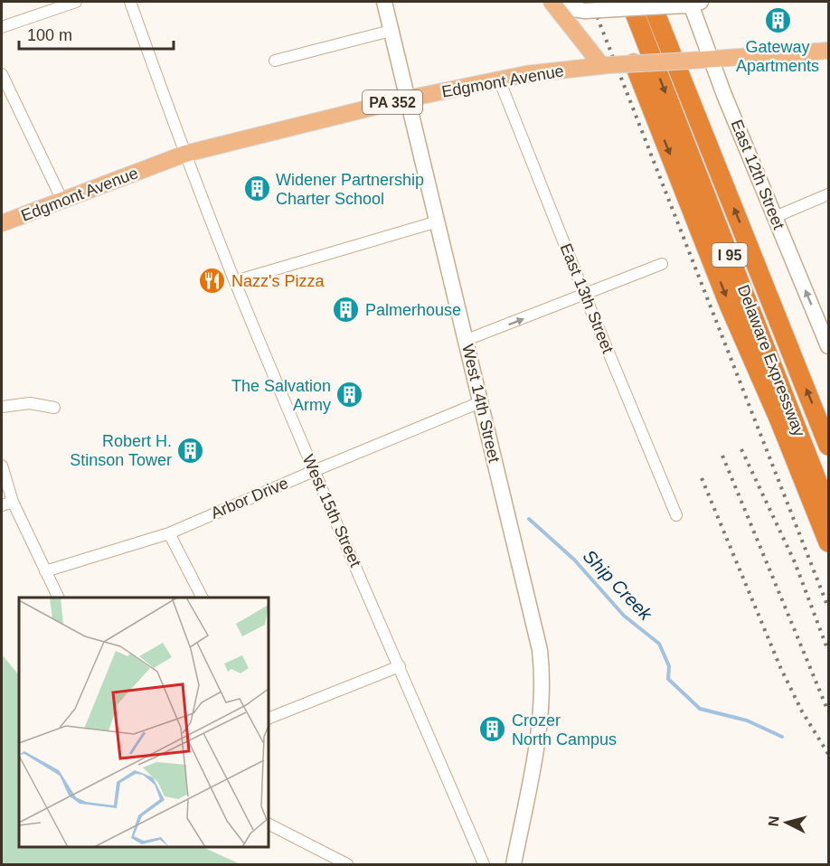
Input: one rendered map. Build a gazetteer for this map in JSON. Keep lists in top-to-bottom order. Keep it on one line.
{"streets":{"highway":["I 95","Delaware Expressway"],"main road":["Edgmont Avenue","PA 352","East 12th Street","West 14th Street"],"street":["East 13th Street","Arbor Drive","West 15th Street"]},"crossings":[["Edgmont Avenue","East 12th Street"],["Edgmont Avenue","East 13th Street"],["Edgmont Avenue","West 14th Street"],["Edgmont Avenue","West 15th Street"],["West 14th Street","Arbor Drive"],["Arbor Drive","West 15th Street"]],"one_way":["East 12th Street"],"water":["Ship Creek"],"places":{"building":["Gateway Apartments","Widener Partnership Charter School","Palmerhouse","The Salvation Army","Robert H. Stinson Tower","Crozer North Campus"],"restaurant":["Nazz's Pizza"]},"scale_bar":"100 m","north":"left"}
